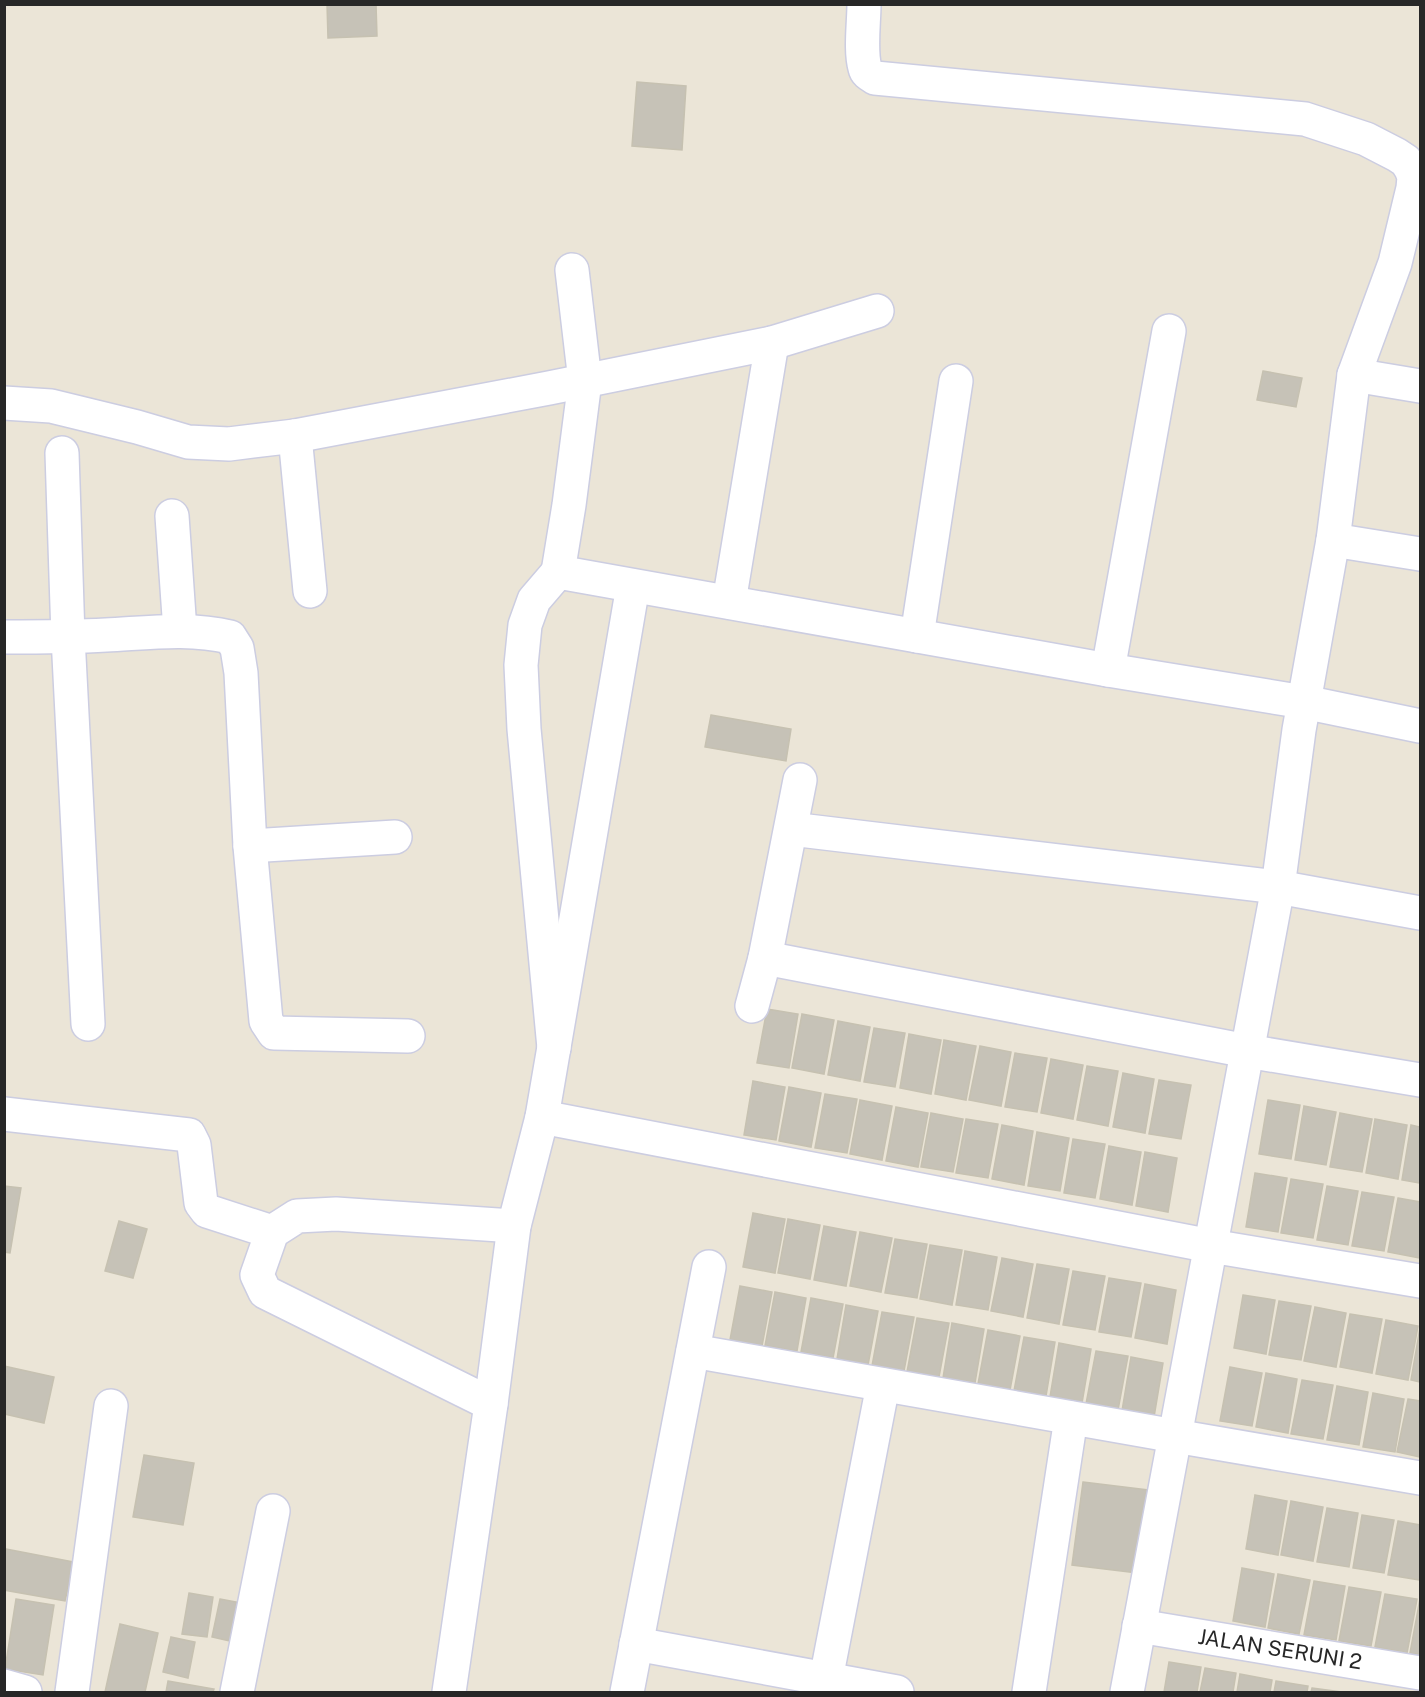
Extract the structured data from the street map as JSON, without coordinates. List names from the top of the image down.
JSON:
{
  "streets": {
    "street": ["JALAN SERUNI 2"]
  }
}
